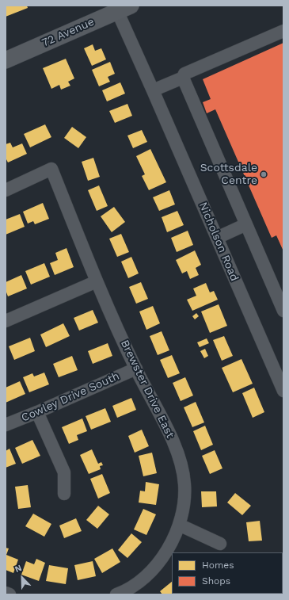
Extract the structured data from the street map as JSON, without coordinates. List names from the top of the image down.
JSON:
{
  "streets": {
    "main road": ["72 Avenue"],
    "street": ["Nicholson Road", "Brewster Drive East", "Cowley Drive South"]
  },
  "crossings": [
    ["72 Avenue", "Nicholson Road"],
    ["Brewster Drive East", "Cowley Drive South"]
  ],
  "places": ["Scottsdale Centre"],
  "legend": ["Homes", "Shops"],
  "north": "top left"
}
